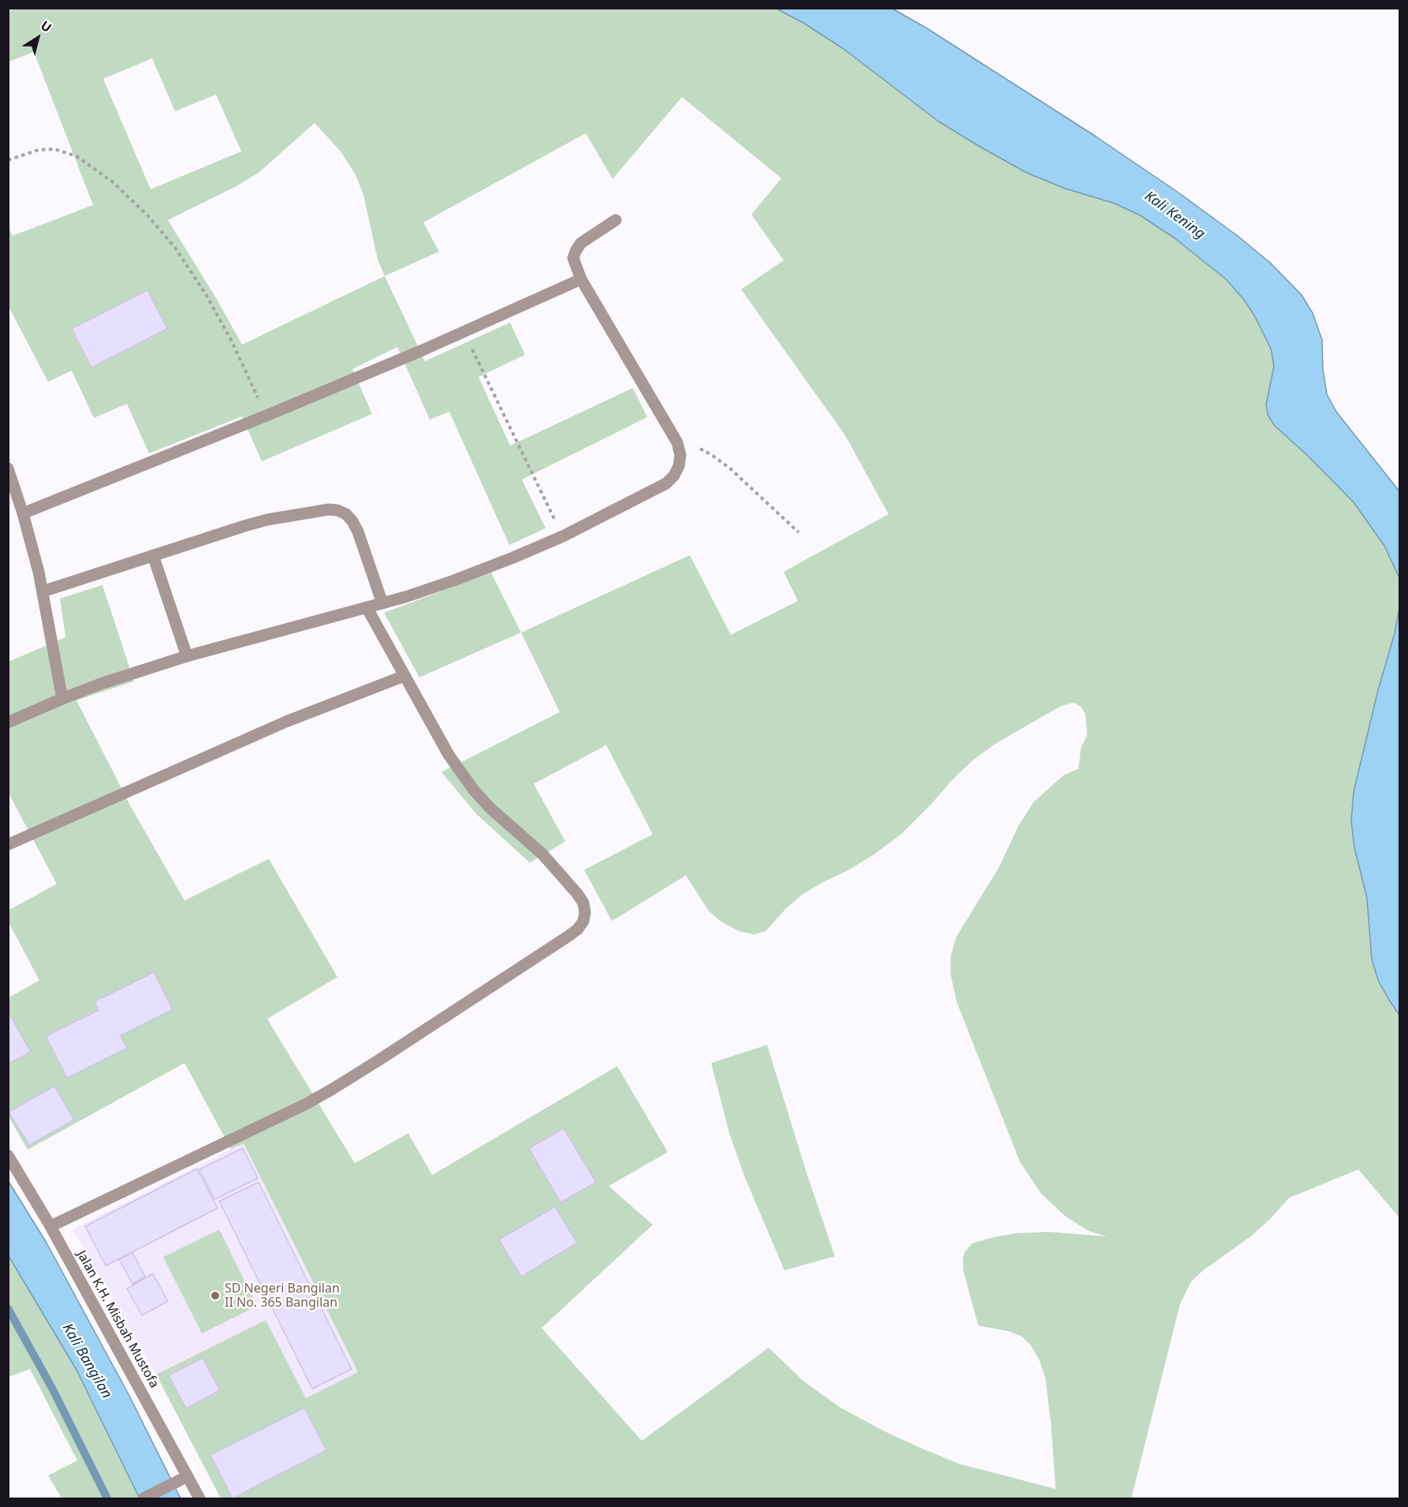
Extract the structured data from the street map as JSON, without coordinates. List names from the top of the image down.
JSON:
{
  "streets": {
    "street": ["Jalan K.H. Misbah Mustofa"]
  },
  "water": ["Kali Kening", "Kali Bangilan"],
  "places": ["SD Negeri Bangilan II No. 365 Bangilan"],
  "north": "top right"
}
